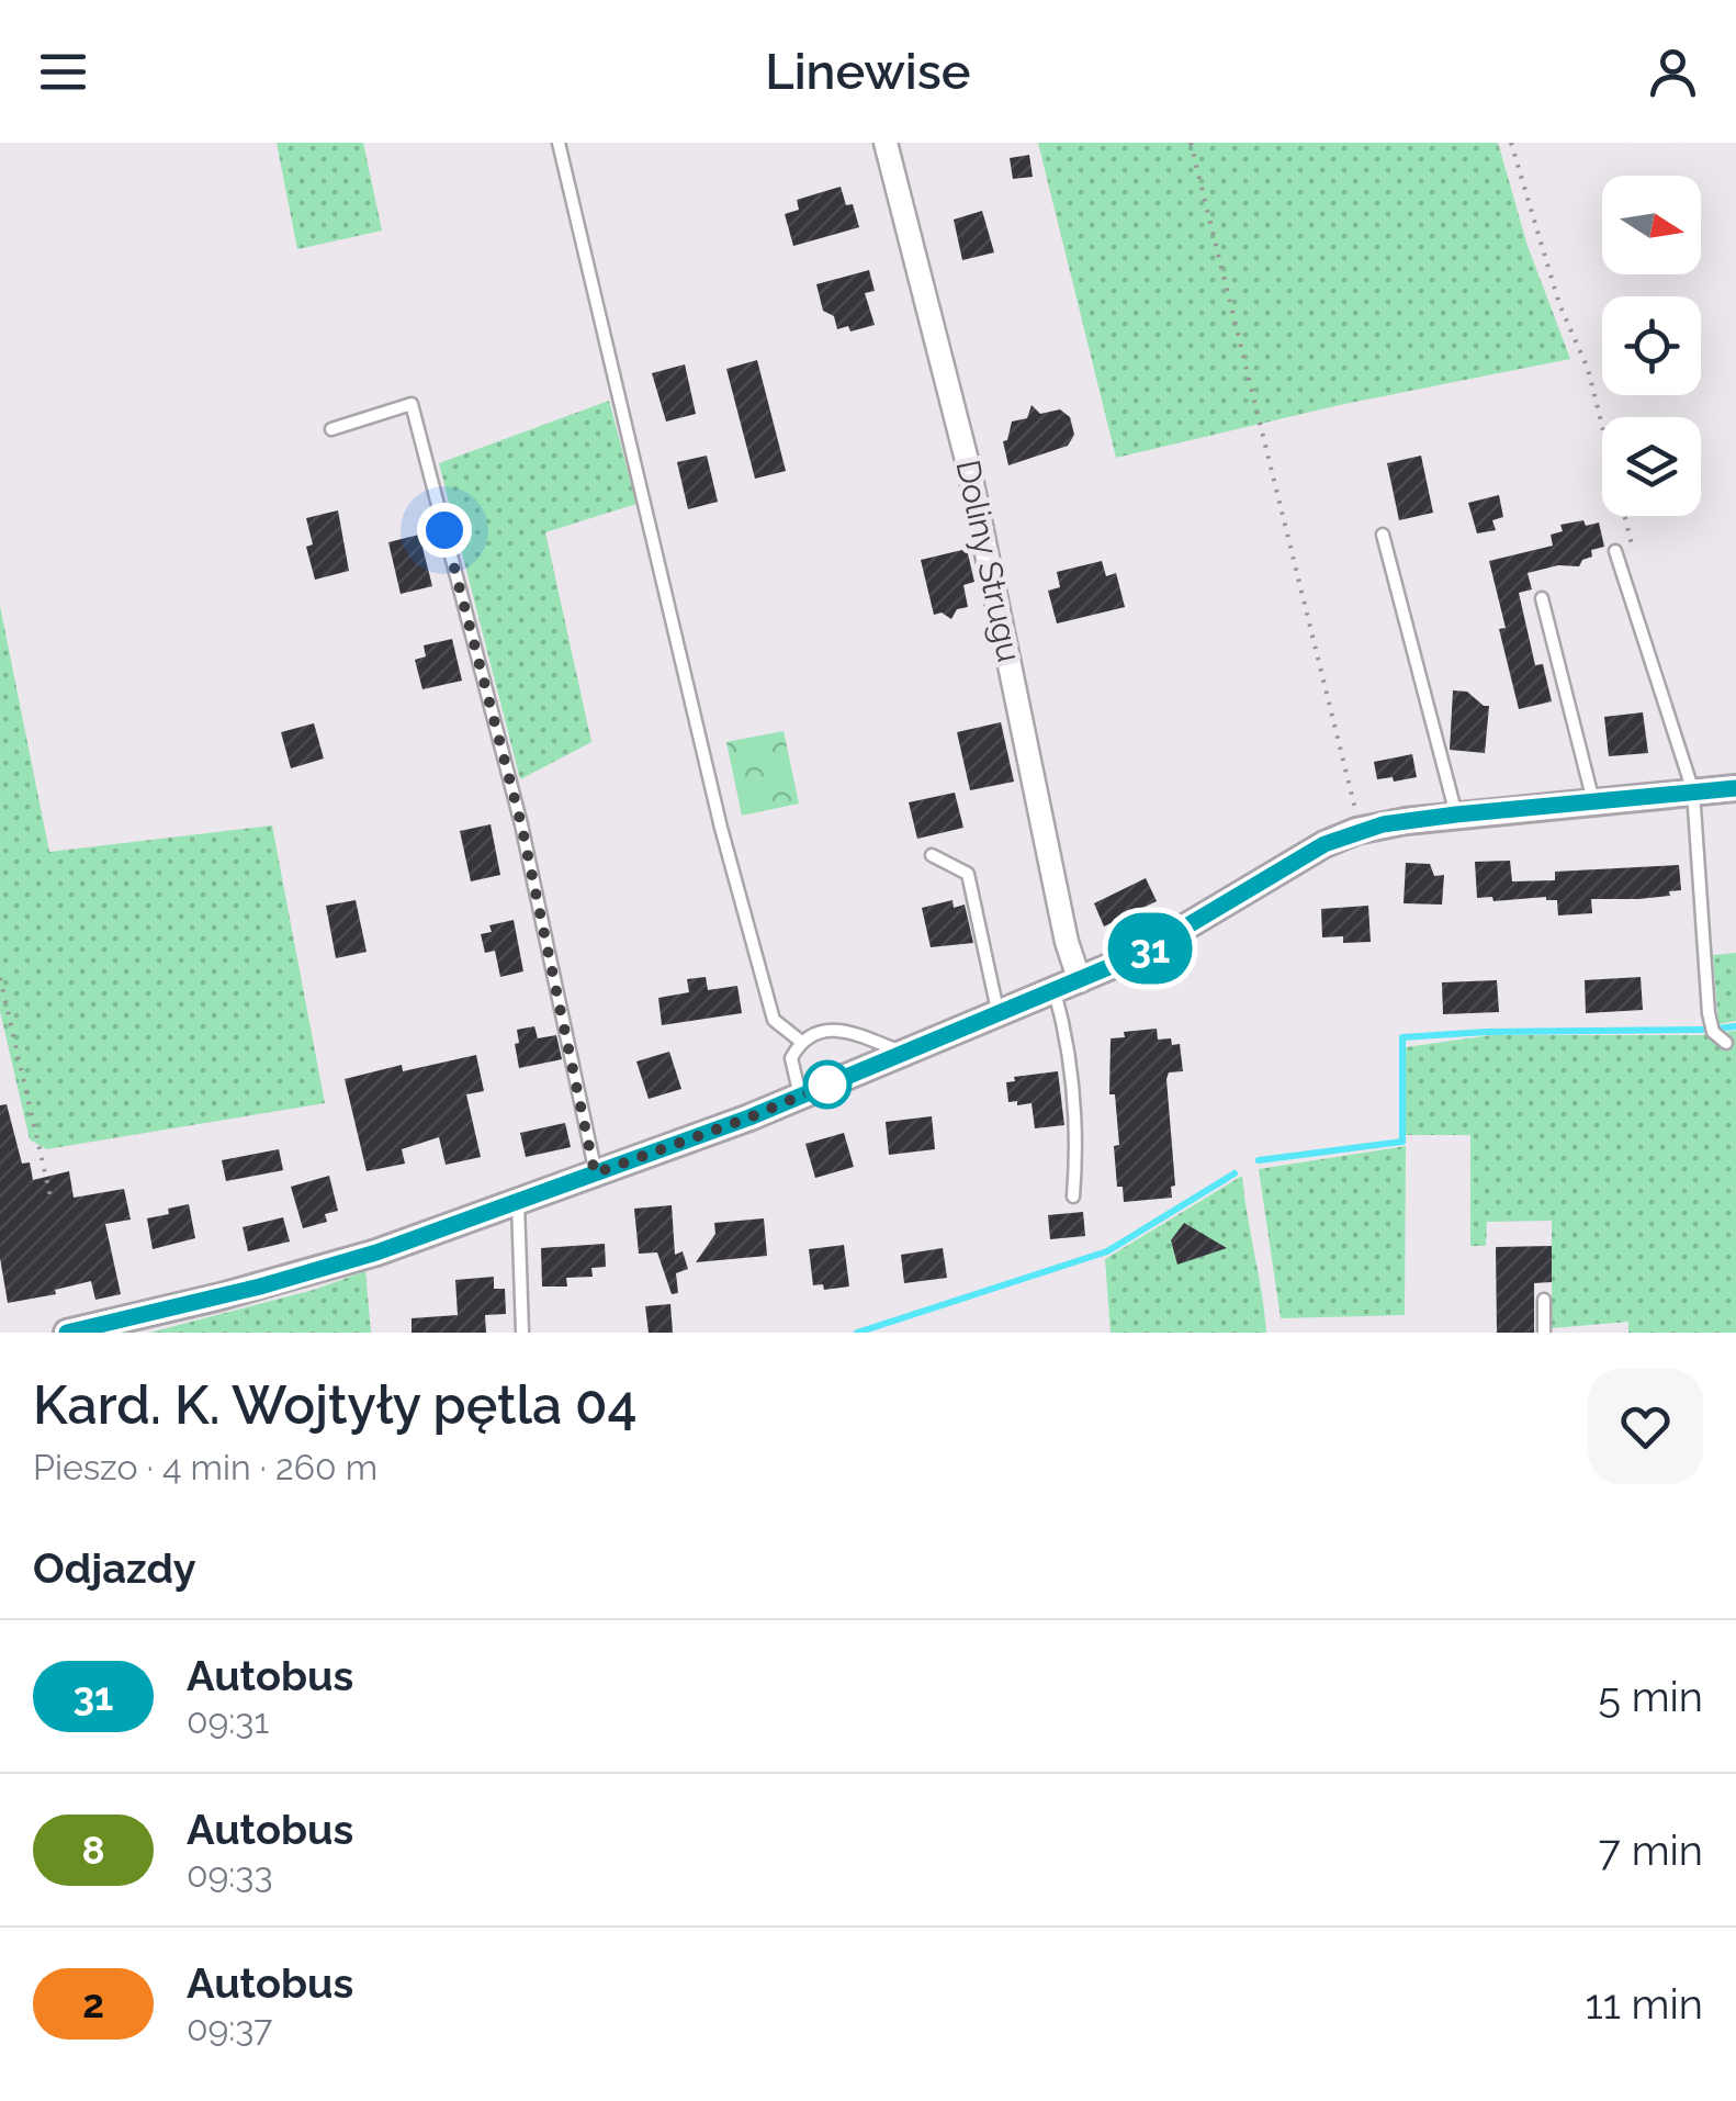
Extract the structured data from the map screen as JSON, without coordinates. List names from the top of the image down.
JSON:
{
  "streets": {
    "street": ["Doliny Strugu"]
  },
  "lines": ["bus line 31"],
  "north": "right",
  "page": {
    "header": "Linewise",
    "on_map": "31",
    "heading": [
      ["Kard. K. Wojtyły pętla 04", "Pieszo · 4 min · 260 m"],
      "Odjazdy"
    ],
    "list": [
      {
        "mark": "31",
        "name": "Autobus",
        "note": "09:31",
        "value": "5 min"
      },
      {
        "mark": "8",
        "name": "Autobus",
        "note": "09:33",
        "value": "7 min"
      },
      {
        "mark": "2",
        "name": "Autobus",
        "note": "09:37",
        "value": "11 min"
      }
    ]
  }
}
